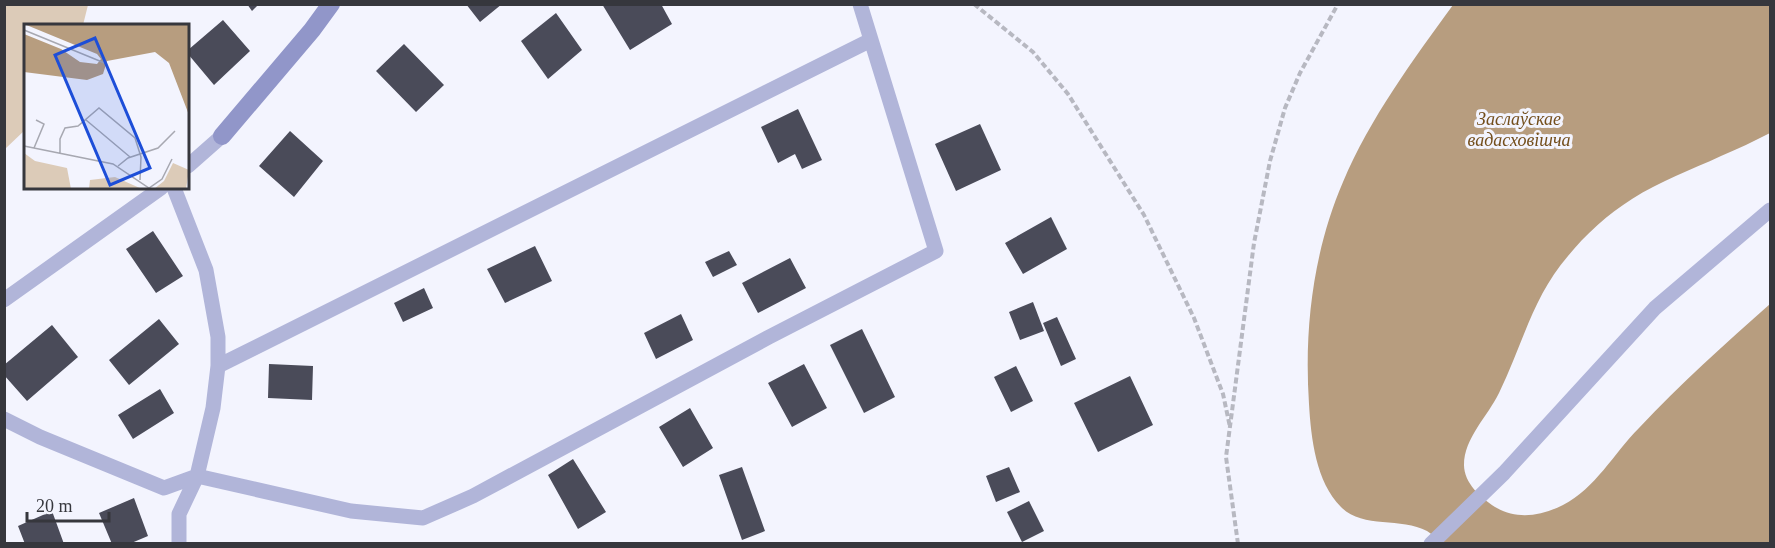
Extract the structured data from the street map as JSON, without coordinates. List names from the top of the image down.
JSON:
{
  "water": ["Заслаўскае вадасховішча"],
  "scale_bar": "20 m"
}
